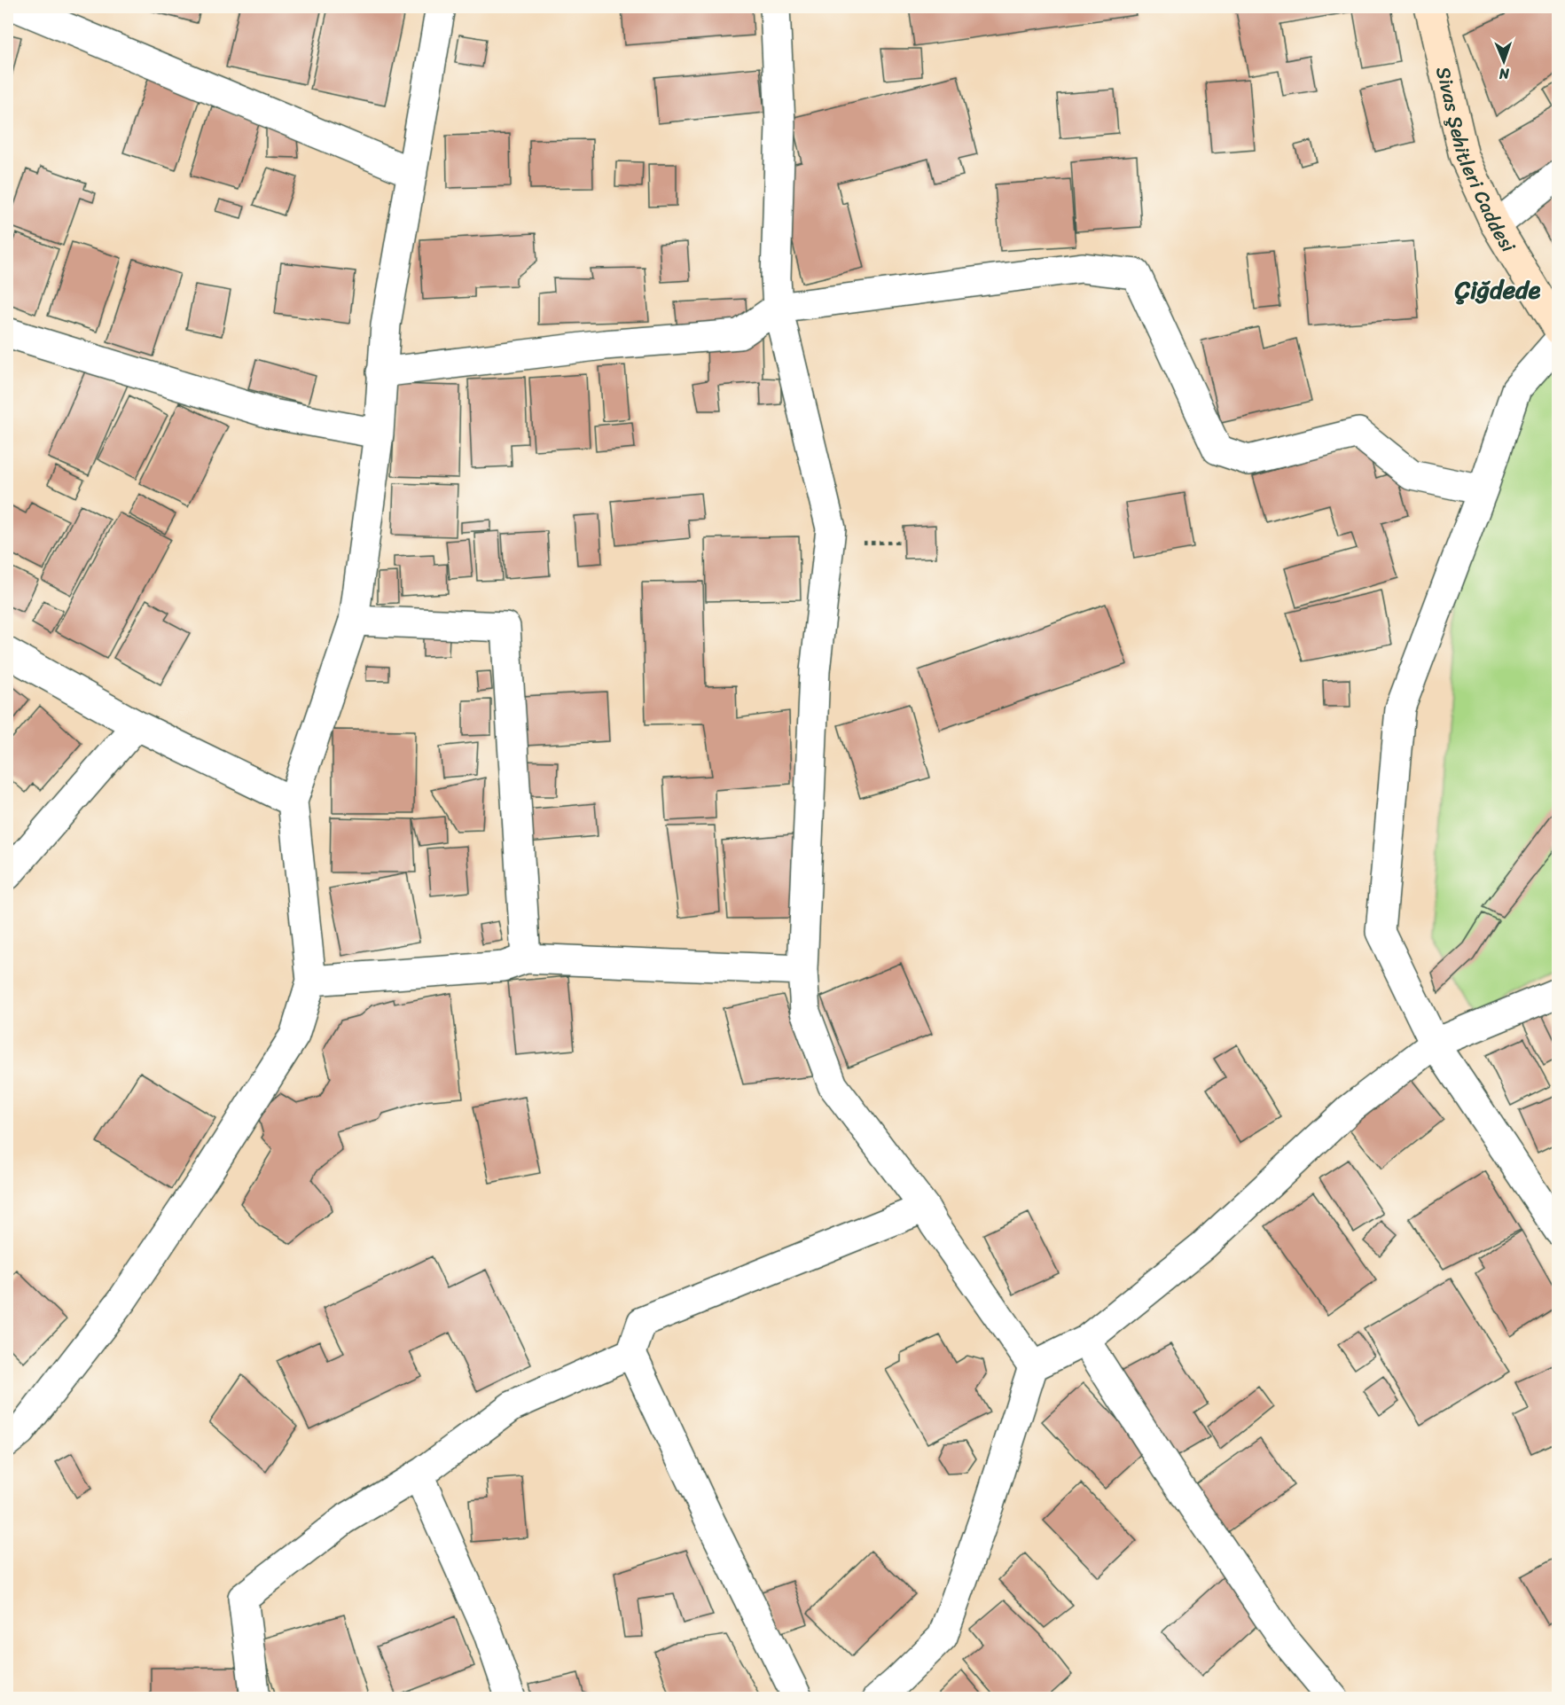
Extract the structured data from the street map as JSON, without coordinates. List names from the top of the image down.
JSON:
{
  "streets": {
    "street": ["Sivas Şehitleri Caddesi"]
  },
  "districts": ["Çiğdede"],
  "north": "bottom"
}
